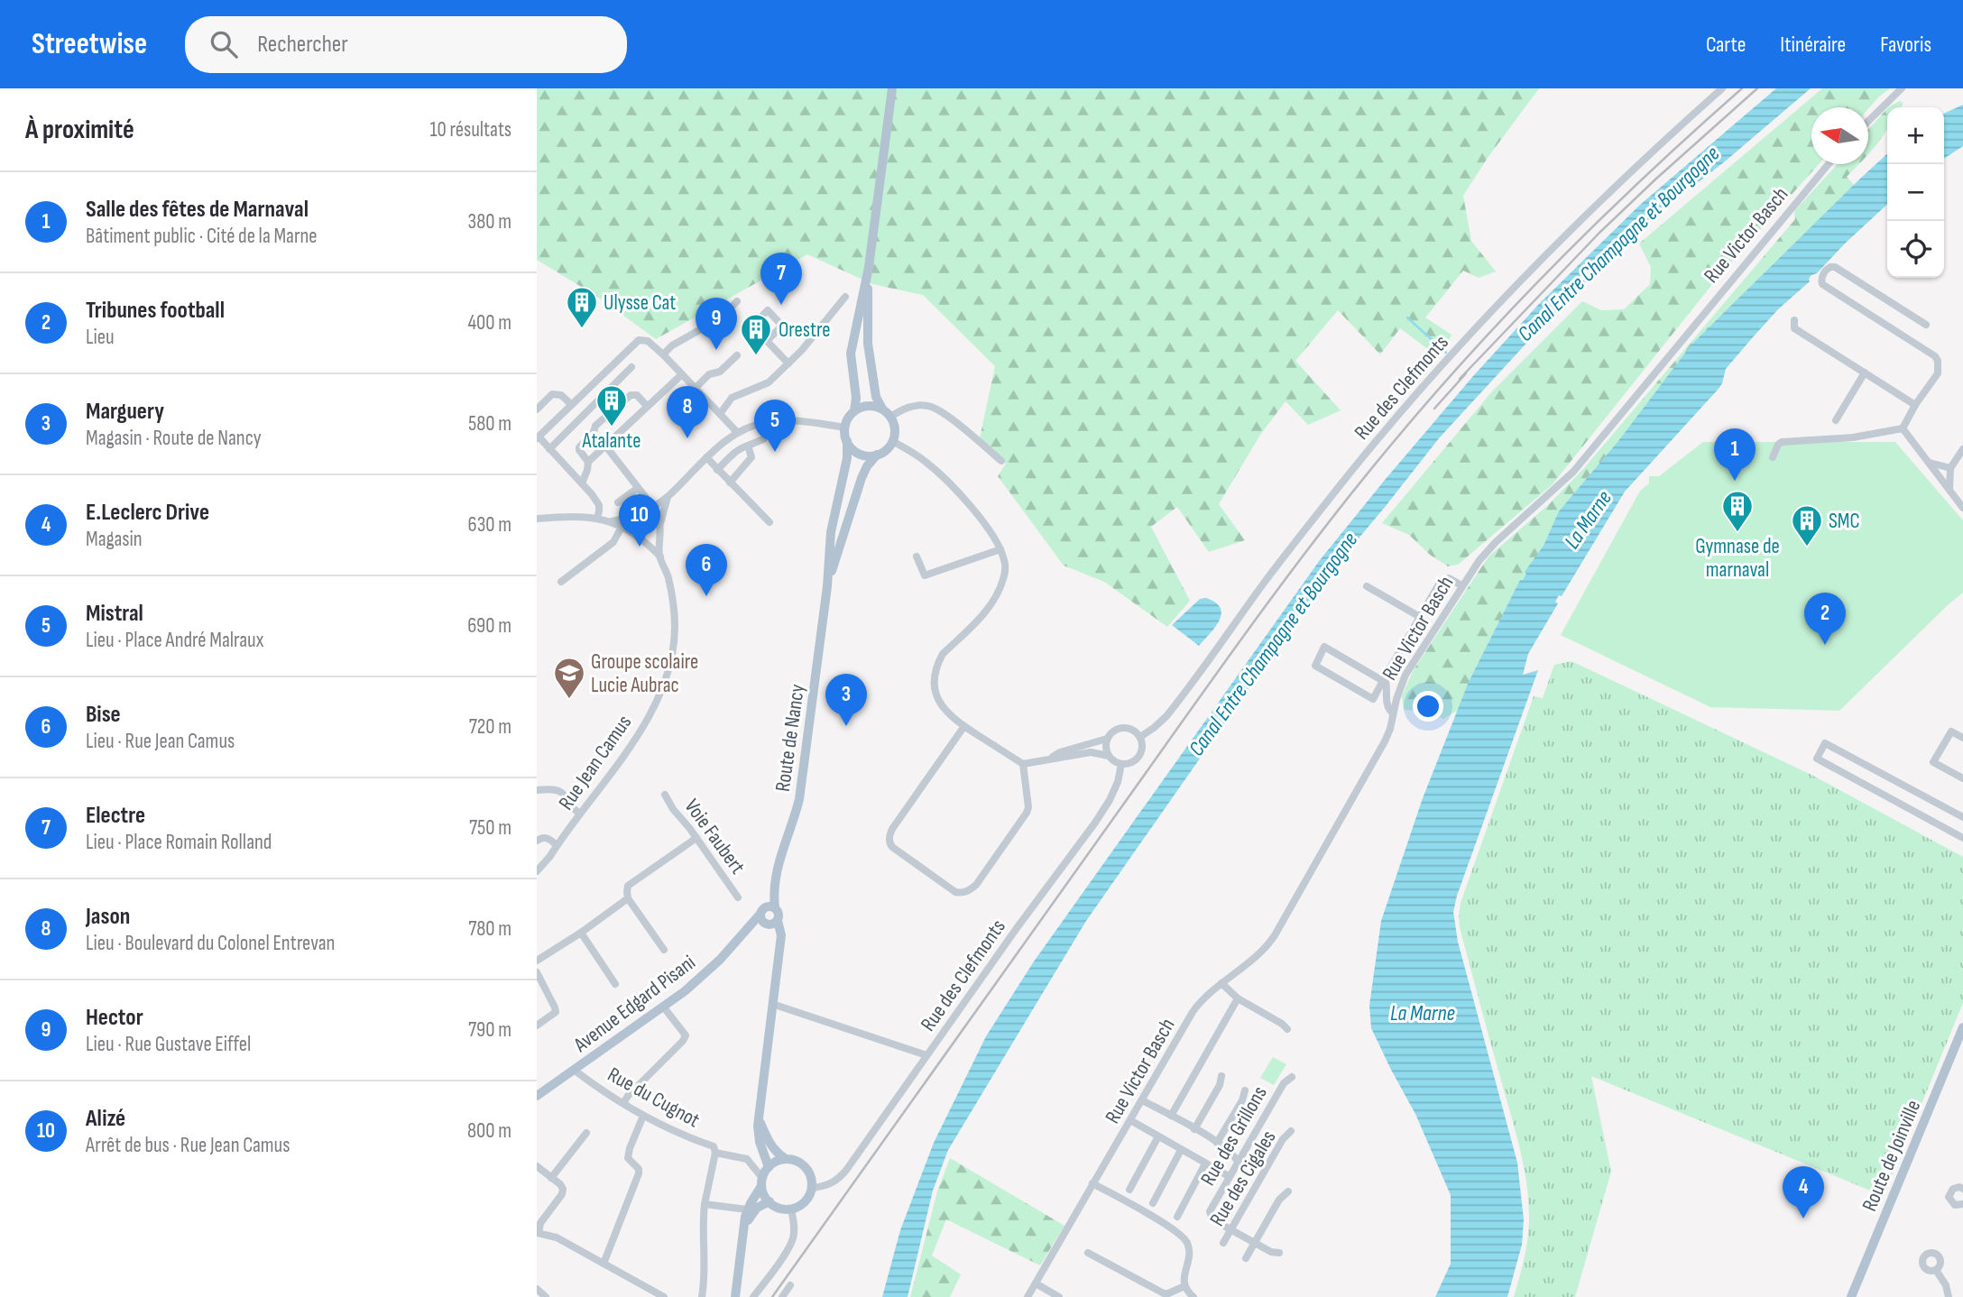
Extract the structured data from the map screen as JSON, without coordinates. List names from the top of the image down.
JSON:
{
  "streets": {
    "main road": ["Route de Nancy", "Avenue Edgard Pisani", "Route de Joinville"],
    "street": [
      "Rue Victor Basch",
      "Rue des Clefmonts",
      "Rue Jean Camus",
      "Voie Faubert",
      "Rue du Cugnot",
      "Rue des Grillons",
      "Rue des Cigales"
    ]
  },
  "crossings": [
    ["Rue des Clefmonts", "Route de Nancy"],
    ["Rue des Clefmonts", "Rue du Cugnot"],
    ["Route de Nancy", "Avenue Edgard Pisani"],
    ["Route de Nancy", "Rue du Cugnot"],
    ["Avenue Edgard Pisani", "Rue du Cugnot"],
    ["Rue des Grillons", "Rue des Cigales"]
  ],
  "water": ["Canal Entre Champagne et Bourgogne", "La Marne"],
  "places": {
    "building": [
      "Ulysse Cat",
      "Orestre",
      "Atalante",
      "Gymnase de marnaval",
      "SMC"
    ],
    "school or university": ["Groupe scolaire Lucie Aubrac"]
  },
  "north": "left",
  "page": {
    "header": "Streetwise",
    "search": "Rechercher",
    "nav": ["Carte", "Itinéraire", "Favoris"],
    "heading": ["À proximité", "10 résultats"],
    "map_buttons": ["+", "−"],
    "list": [
      {
        "mark": "1",
        "name": "Salle des fêtes de Marnaval",
        "note": "Bâtiment public · Cité de la Marne",
        "value": "380 m"
      },
      {
        "mark": "2",
        "name": "Tribunes football",
        "note": "Lieu",
        "value": "400 m"
      },
      {
        "mark": "3",
        "name": "Marguery",
        "note": "Magasin · Route de Nancy",
        "value": "580 m"
      },
      {
        "mark": "4",
        "name": "E.Leclerc Drive",
        "note": "Magasin",
        "value": "630 m"
      },
      {
        "mark": "5",
        "name": "Mistral",
        "note": "Lieu · Place André Malraux",
        "value": "690 m"
      },
      {
        "mark": "6",
        "name": "Bise",
        "note": "Lieu · Rue Jean Camus",
        "value": "720 m"
      },
      {
        "mark": "7",
        "name": "Electre",
        "note": "Lieu · Place Romain Rolland",
        "value": "750 m"
      },
      {
        "mark": "8",
        "name": "Jason",
        "note": "Lieu · Boulevard du Colonel Entrevan",
        "value": "780 m"
      },
      {
        "mark": "9",
        "name": "Hector",
        "note": "Lieu · Rue Gustave Eiffel",
        "value": "790 m"
      },
      {
        "mark": "10",
        "name": "Alizé",
        "note": "Arrêt de bus · Rue Jean Camus",
        "value": "800 m"
      }
    ],
    "pins": [
      "7",
      "9",
      "8",
      "5",
      "1",
      "10",
      "6",
      "2",
      "3",
      "4"
    ]
  }
}
